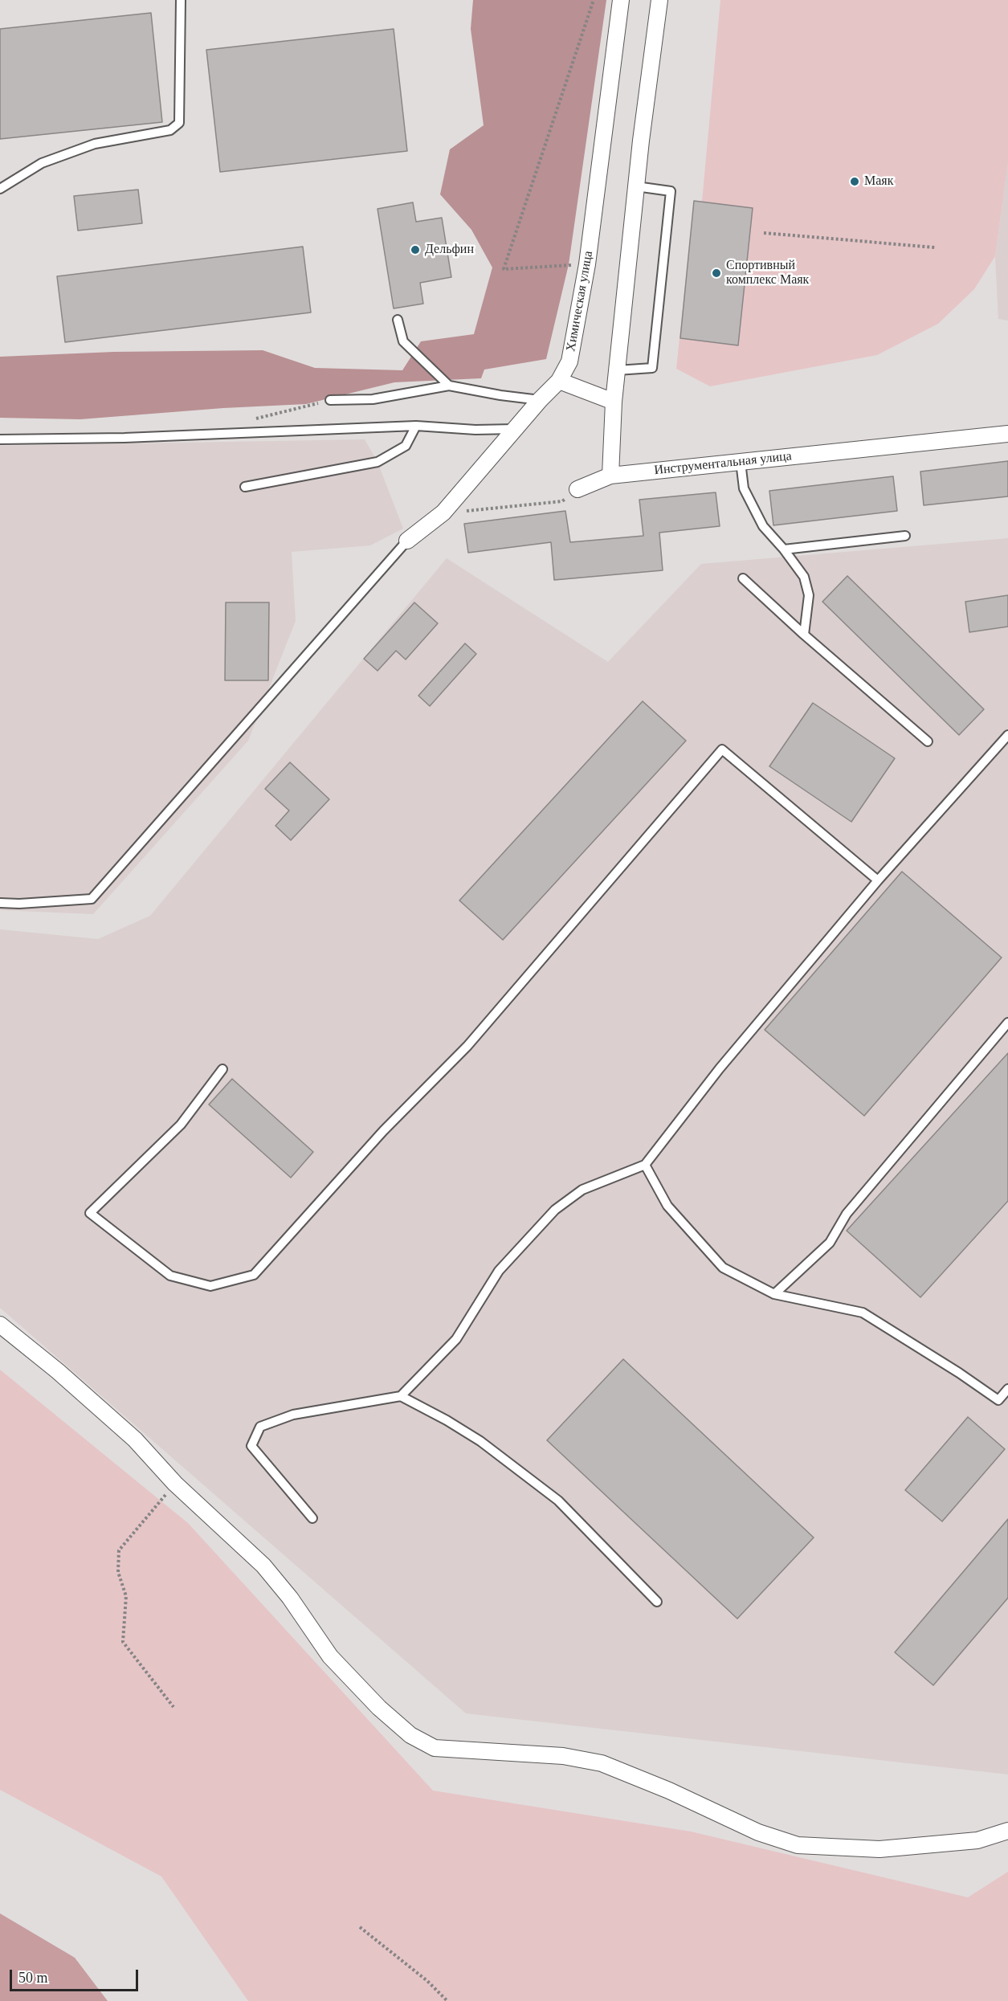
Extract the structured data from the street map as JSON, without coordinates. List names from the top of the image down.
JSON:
{
  "streets": {
    "street": ["Химическая улица", "Инструментальная улица"]
  },
  "places": ["Маяк", "Дельфин", "Спортивный комплекс Маяк"],
  "scale_bar": "50 m"
}
